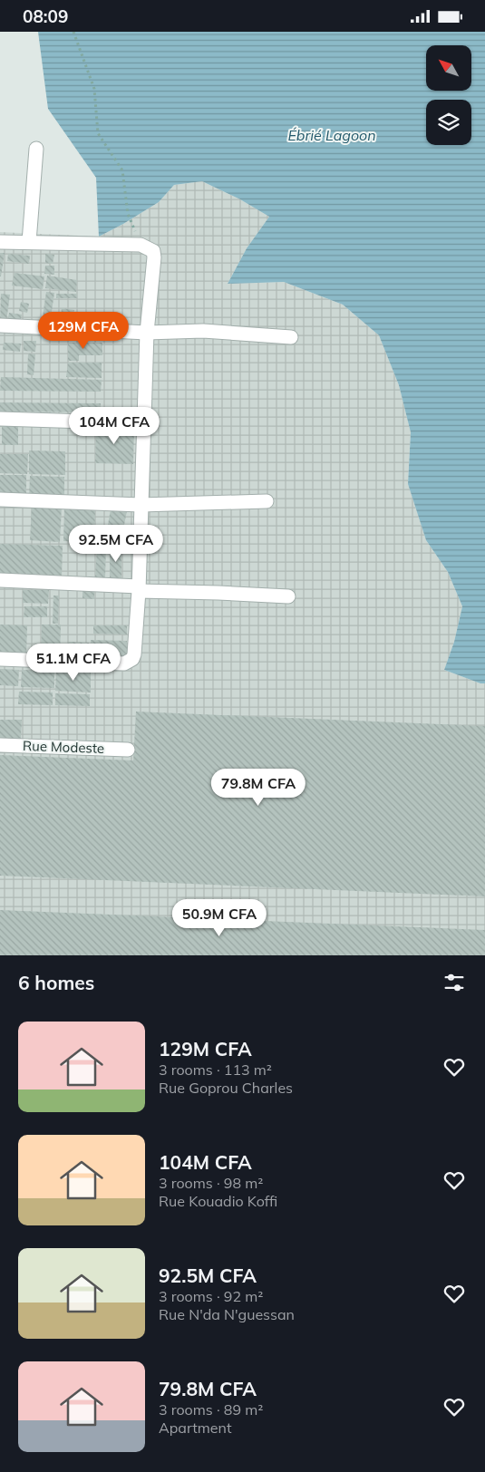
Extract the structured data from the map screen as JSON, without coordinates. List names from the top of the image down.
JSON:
{
  "streets": {
    "street": ["Rue Modeste"]
  },
  "water": ["Ébrié Lagoon"],
  "north": "top left",
  "page": {
    "status": "08:09",
    "price": [
      "129M CFA",
      "104M CFA",
      "92.5M CFA",
      "51.1M CFA",
      "79.8M CFA",
      "50.9M CFA"
    ],
    "heading": "6 homes",
    "list": [
      {
        "name": "129M CFA",
        "note": "3 rooms · 113 m² · Rue Goprou Charles"
      },
      {
        "name": "104M CFA",
        "note": "3 rooms · 98 m² · Rue Kouadio Koffi"
      },
      {
        "name": "92.5M CFA",
        "note": "3 rooms · 92 m² · Rue N'da N'guessan"
      },
      {
        "name": "79.8M CFA",
        "note": "3 rooms · 89 m² · Apartment"
      }
    ]
  }
}
